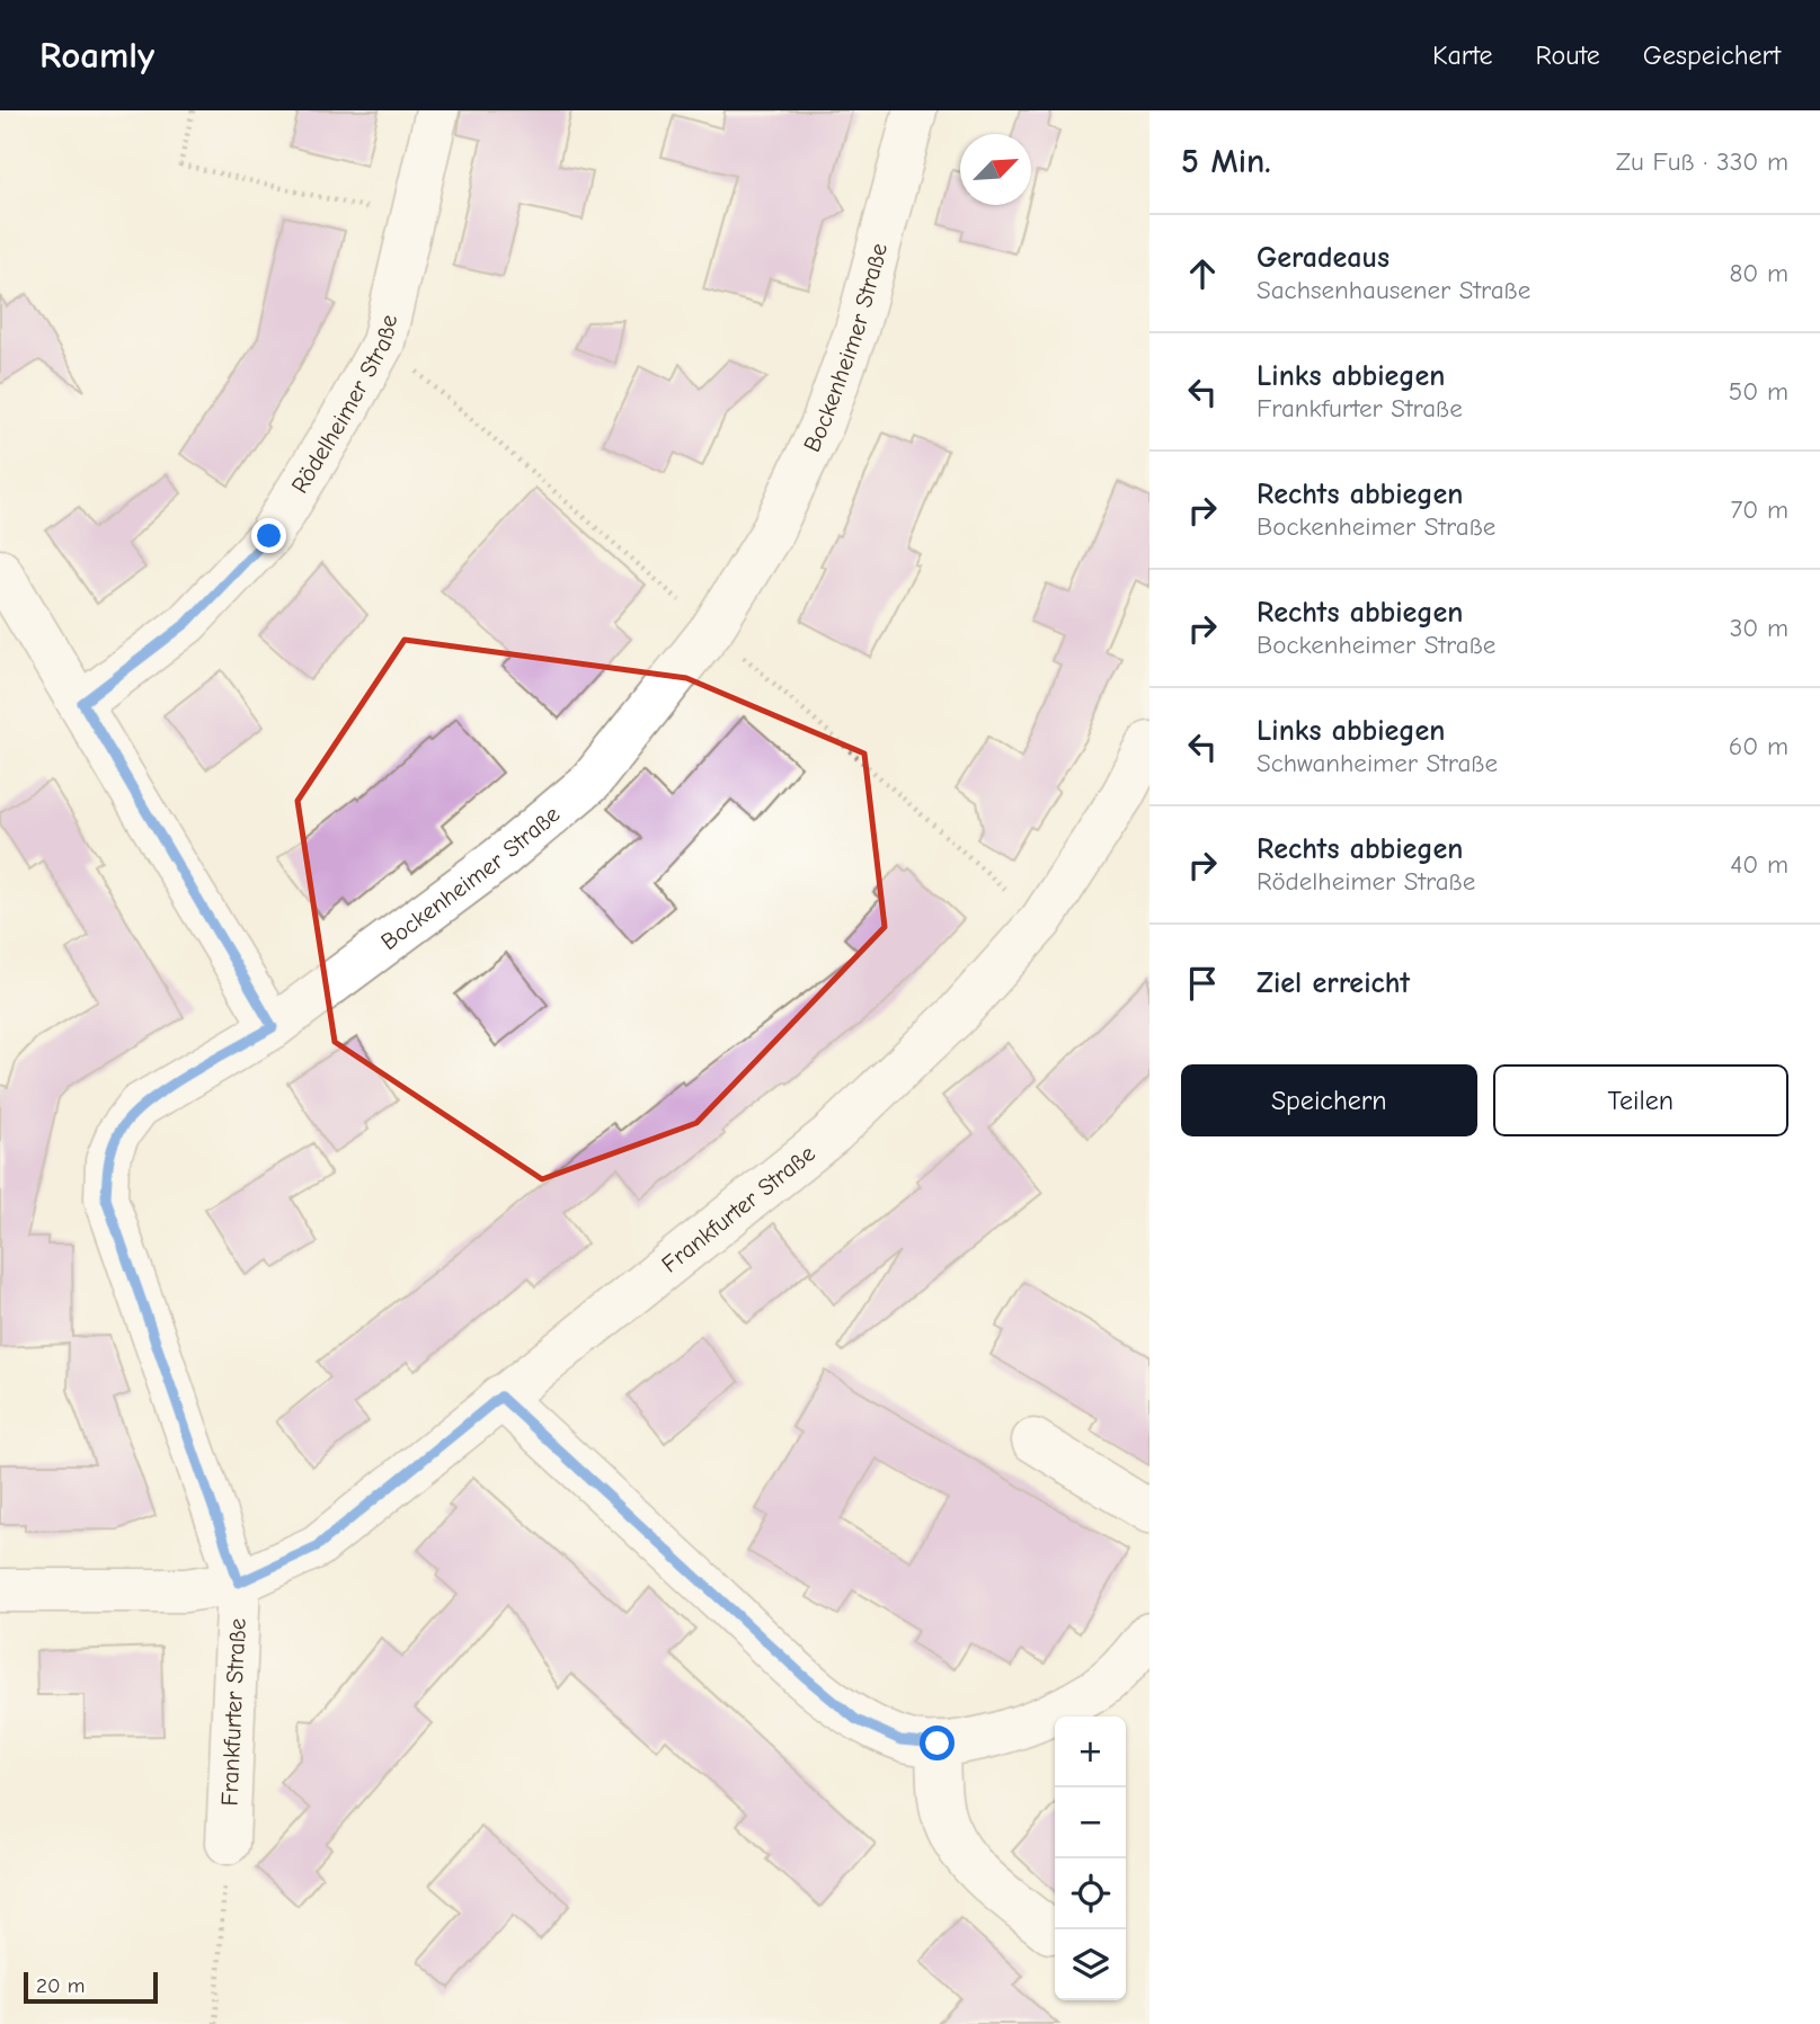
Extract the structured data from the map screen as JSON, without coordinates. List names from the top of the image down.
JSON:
{
  "streets": {
    "street": ["Bockenheimer Straße", "Rödelheimer Straße", "Frankfurter Straße"]
  },
  "crossings": [
    ["Bockenheimer Straße", "Frankfurter Straße"]
  ],
  "scale_bar": "20 m",
  "north": "top right",
  "page": {
    "header": "Roamly",
    "nav": ["Karte", "Route", "Gespeichert"],
    "heading": ["5 Min.", "Zu Fuß · 330 m"],
    "list": [
      ["Geradeaus", "Sachsenhausener Straße", "80 m"],
      ["Links abbiegen", "Frankfurter Straße", "50 m"],
      ["Rechts abbiegen", "Bockenheimer Straße", "70 m"],
      ["Rechts abbiegen", "Bockenheimer Straße", "30 m"],
      ["Links abbiegen", "Schwanheimer Straße", "60 m"],
      ["Rechts abbiegen", "Rödelheimer Straße", "40 m"],
      "Ziel erreicht"
    ],
    "buttons": ["Speichern", "Teilen"],
    "map_buttons": ["+", "−"],
    "scale": "20 m"
  }
}
